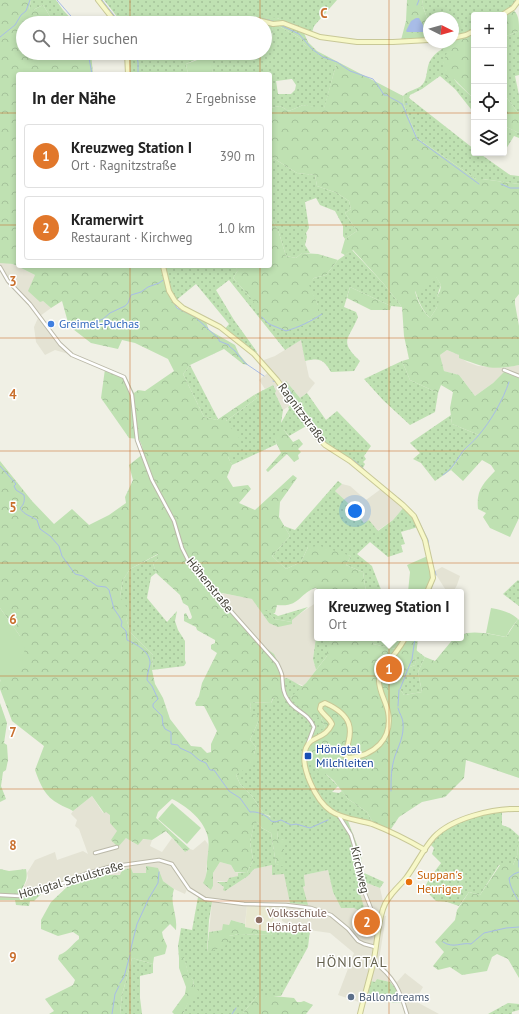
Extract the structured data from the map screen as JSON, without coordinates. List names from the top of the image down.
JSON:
{
  "streets": {
    "main road": ["Ragnitzstraße", "Höhenstraße"],
    "street": ["Kirchweg", "Hönigtal Schulstraße"]
  },
  "crossings": [
    ["Höhenstraße", "Kirchweg"]
  ],
  "districts": ["HÖNIGTAL"],
  "places": {
    "other": [
      "Greimel-Puchas",
      "Suppan's Heuriger",
      "Volksschule Hönigtal",
      "Ballondreams"
    ],
    "transit": ["Hönigtal Milchleiten"]
  },
  "north": "right",
  "page": {
    "map_buttons": ["+", "−"],
    "search": "Hier suchen",
    "heading": ["In der Nähe", "2 Ergebnisse"],
    "list": [
      {
        "mark": "1",
        "name": "Kreuzweg Station I",
        "note": "Ort · Ragnitzstraße",
        "value": "390 m"
      },
      {
        "mark": "2",
        "name": "Kramerwirt",
        "note": "Restaurant · Kirchweg",
        "value": "1.0 km"
      }
    ],
    "popup": ["Kreuzweg Station I", "Ort"],
    "pins": ["1", "2"]
  },
  "grid": {
    "columns": ["C"],
    "rows": [
      "3",
      "4",
      "5",
      "6",
      "7",
      "8",
      "9"
    ]
  }
}
